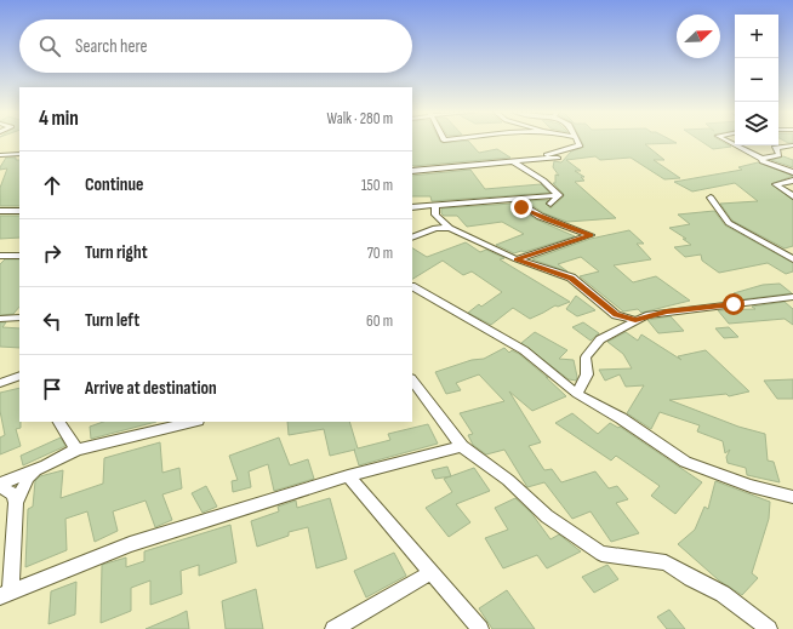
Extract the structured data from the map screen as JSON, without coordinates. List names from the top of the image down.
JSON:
{
  "north": "top right",
  "page": {
    "map_buttons": ["+", "−"],
    "search": "Search here",
    "heading": ["4 min", "Walk · 280 m"],
    "list": [
      ["Continue", "150 m"],
      ["Turn right", "70 m"],
      ["Turn left", "60 m"],
      "Arrive at destination"
    ]
  }
}
